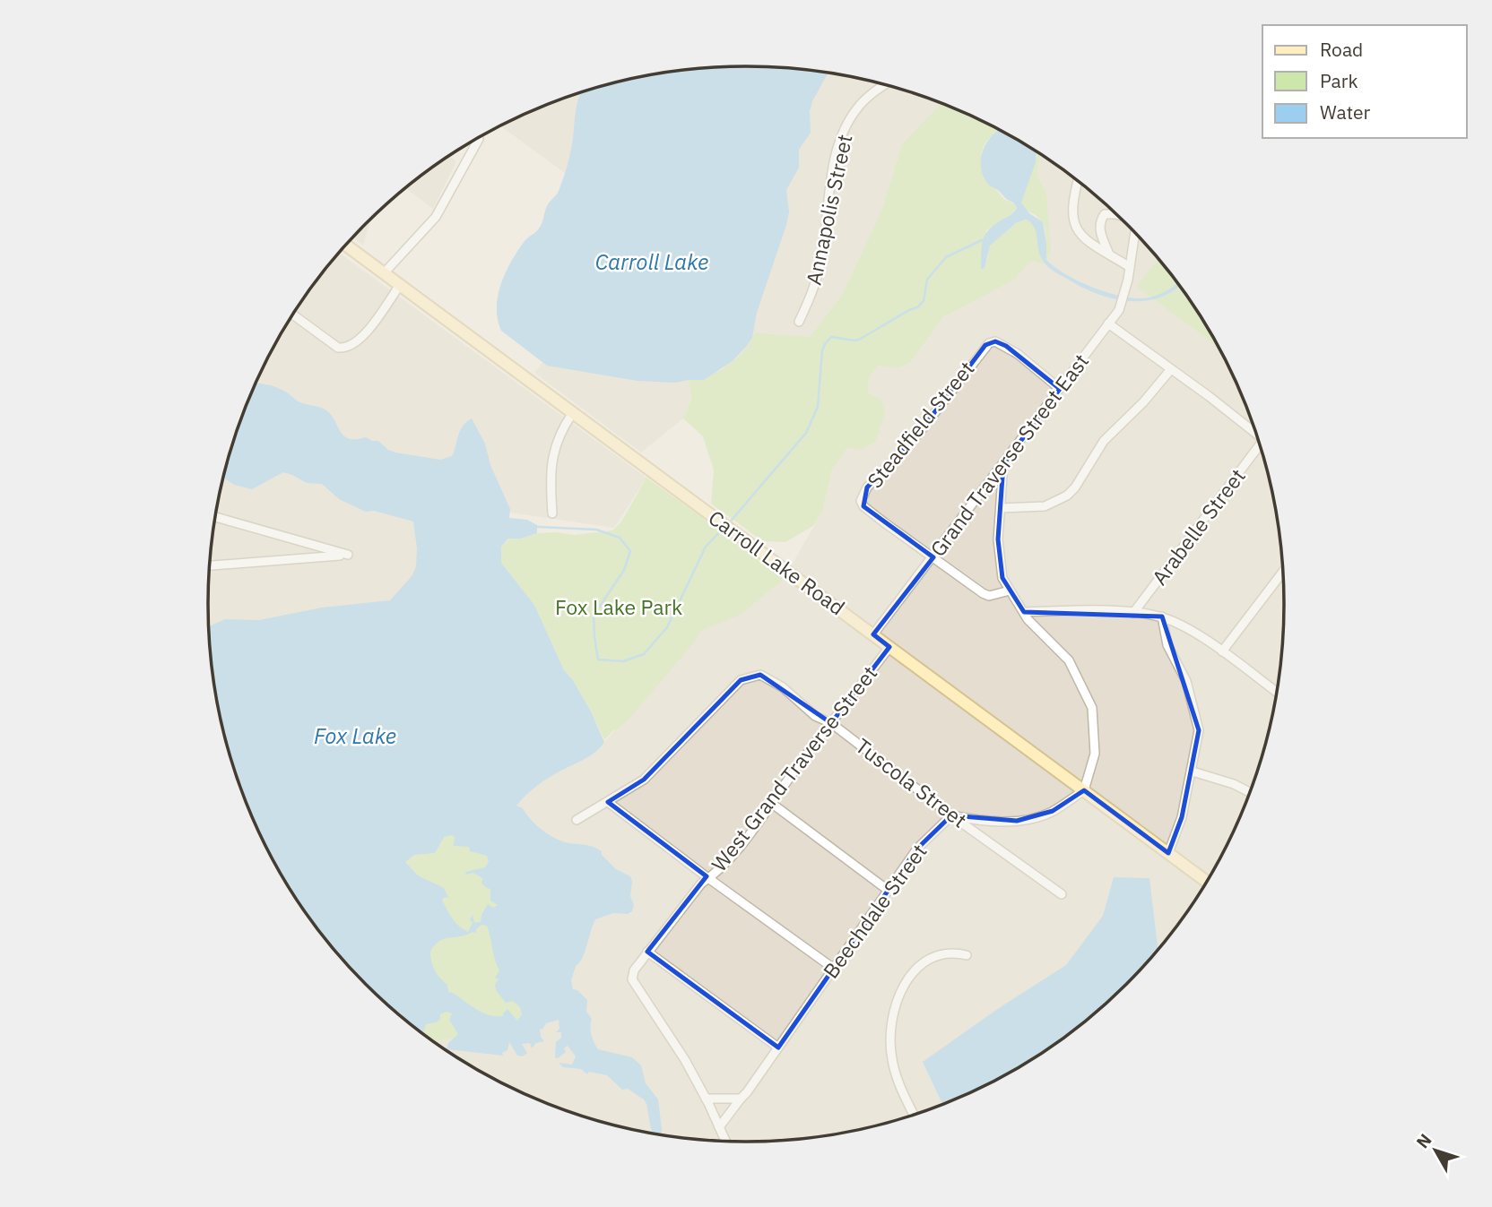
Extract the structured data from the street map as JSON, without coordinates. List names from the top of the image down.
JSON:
{
  "streets": {
    "street": [
      "Annapolis Street",
      "Steadfield Street",
      "Grand Traverse Street East",
      "Arabelle Street",
      "Carroll Lake Road",
      "West Grand Traverse Street",
      "Tuscola Street",
      "Beechdale Street"
    ]
  },
  "crossings": [
    ["Steadfield Street", "Grand Traverse Street East"],
    ["Grand Traverse Street East", "Carroll Lake Road"],
    ["Carroll Lake Road", "West Grand Traverse Street"],
    ["West Grand Traverse Street", "Tuscola Street"],
    ["Tuscola Street", "Beechdale Street"]
  ],
  "water": ["Carroll Lake", "Fox Lake"],
  "parks": ["Fox Lake Park"],
  "legend": ["Road", "Park", "Water"],
  "north": "top left"
}
